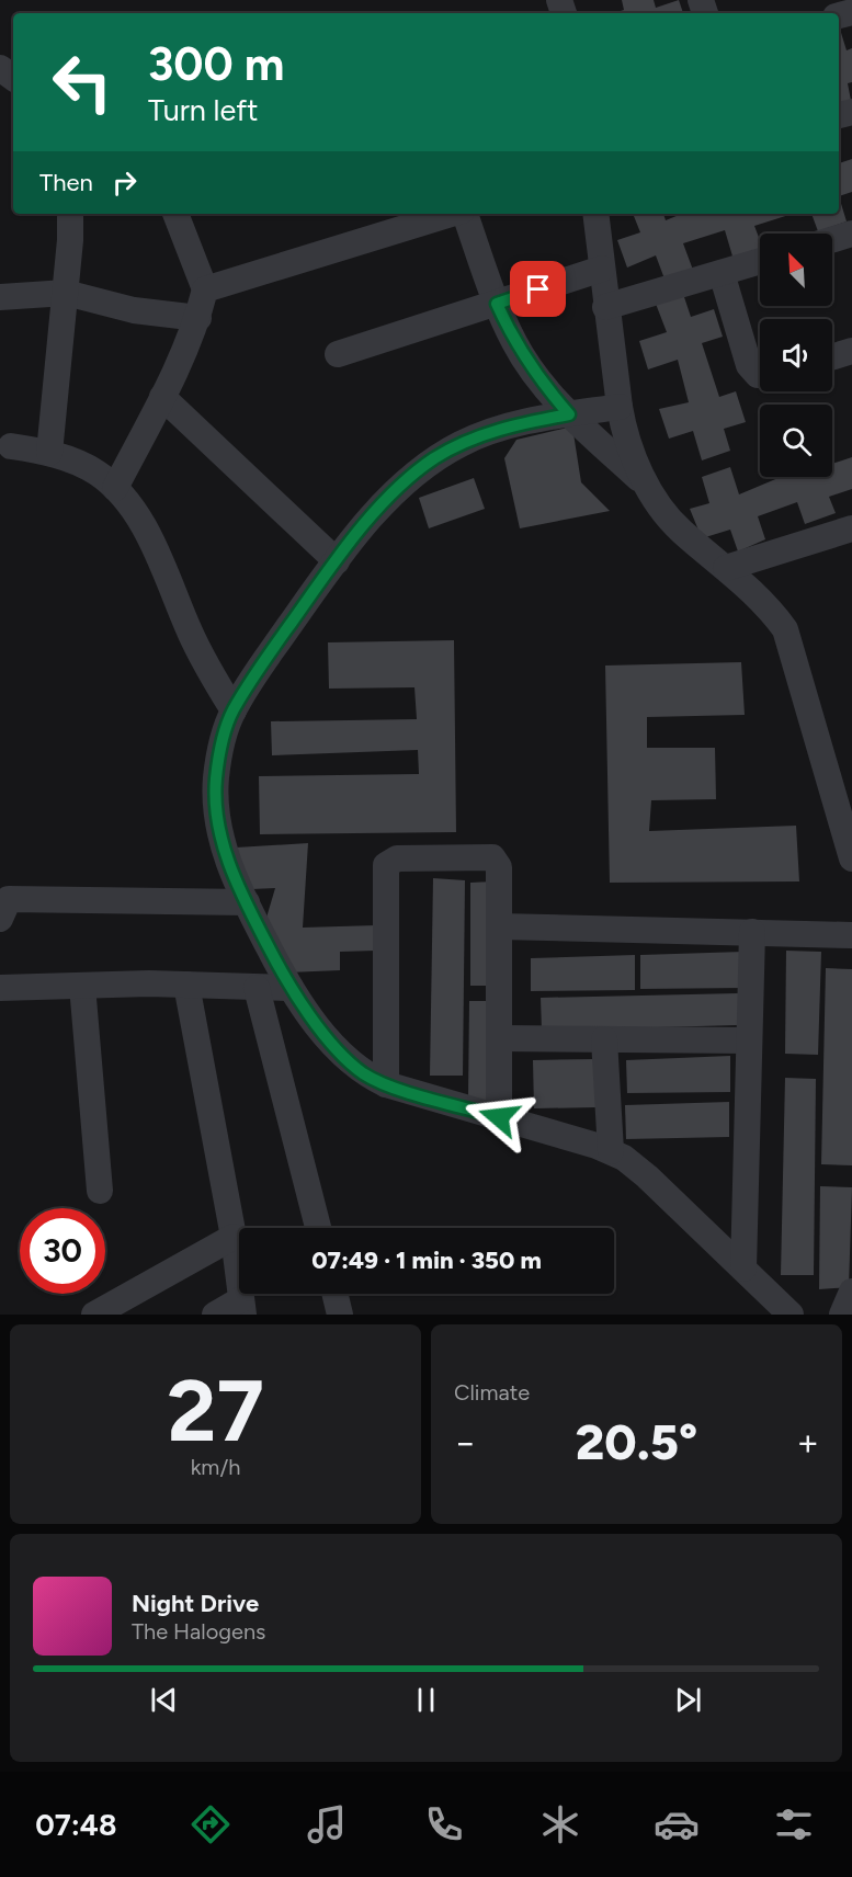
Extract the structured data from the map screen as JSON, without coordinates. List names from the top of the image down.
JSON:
{
  "north": "top left",
  "page": {
    "turn": ["300 m", "Turn left"],
    "then": "Then",
    "limit": "30",
    "trip": "07:49 · 1 min · 350 m",
    "tile": [
      ["27", "km/h"],
      "Climate"
    ],
    "heat": ["−", "20.5°", "+"],
    "song": ["Night Drive", "The Halogens"],
    "tabs": "07:48"
  }
}
